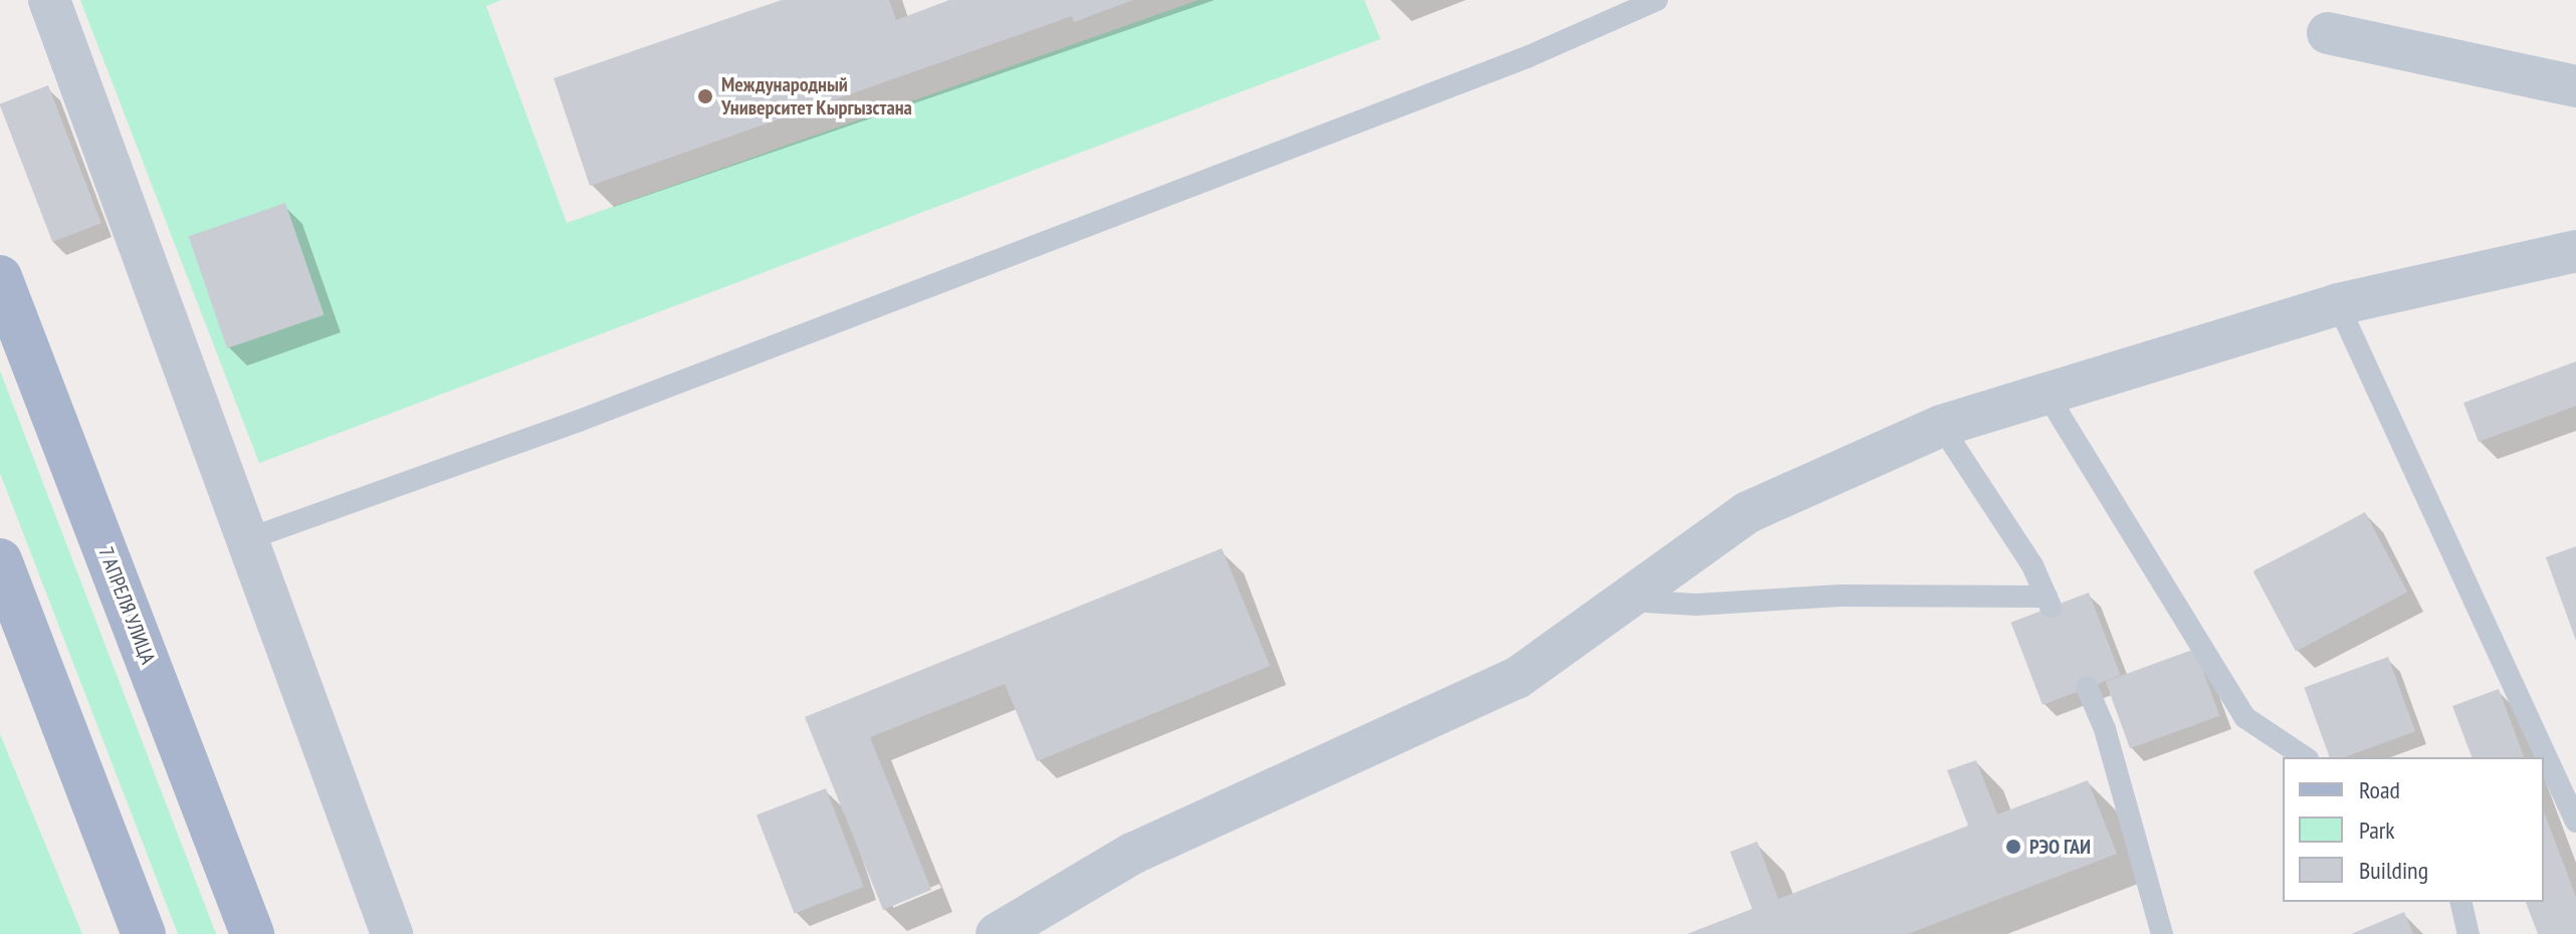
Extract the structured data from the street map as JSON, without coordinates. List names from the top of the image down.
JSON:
{
  "streets": {
    "main road": ["7 АПРЕЛЯ УЛИЦА"]
  },
  "places": ["Международный Университет Кыргызстана", "РЭО ГАИ"],
  "legend": ["Road", "Park", "Building"]
}
